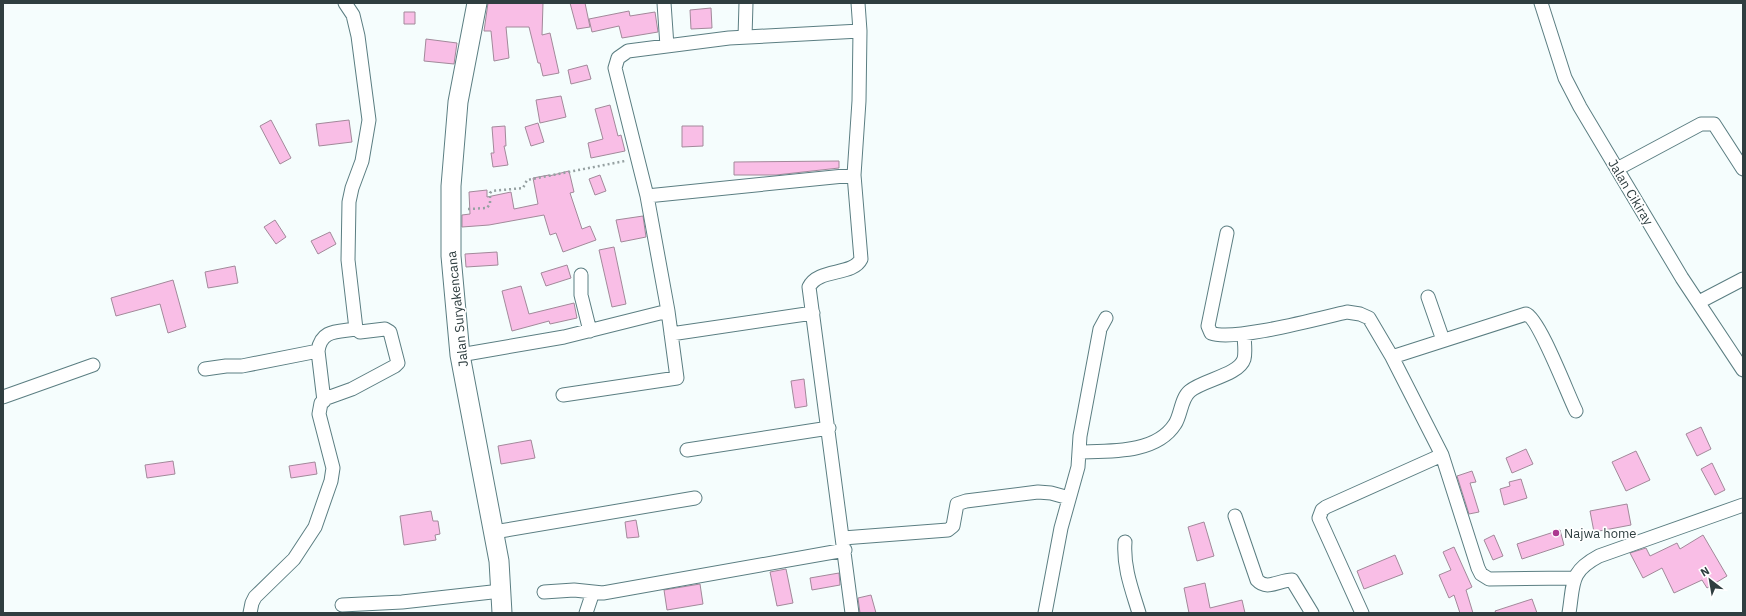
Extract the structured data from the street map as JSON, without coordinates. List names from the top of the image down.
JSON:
{
  "streets": {
    "street": ["Jalan Cikiray", "Jalan Suryakencana"]
  },
  "places": ["Najwa home"],
  "north": "top left"
}
